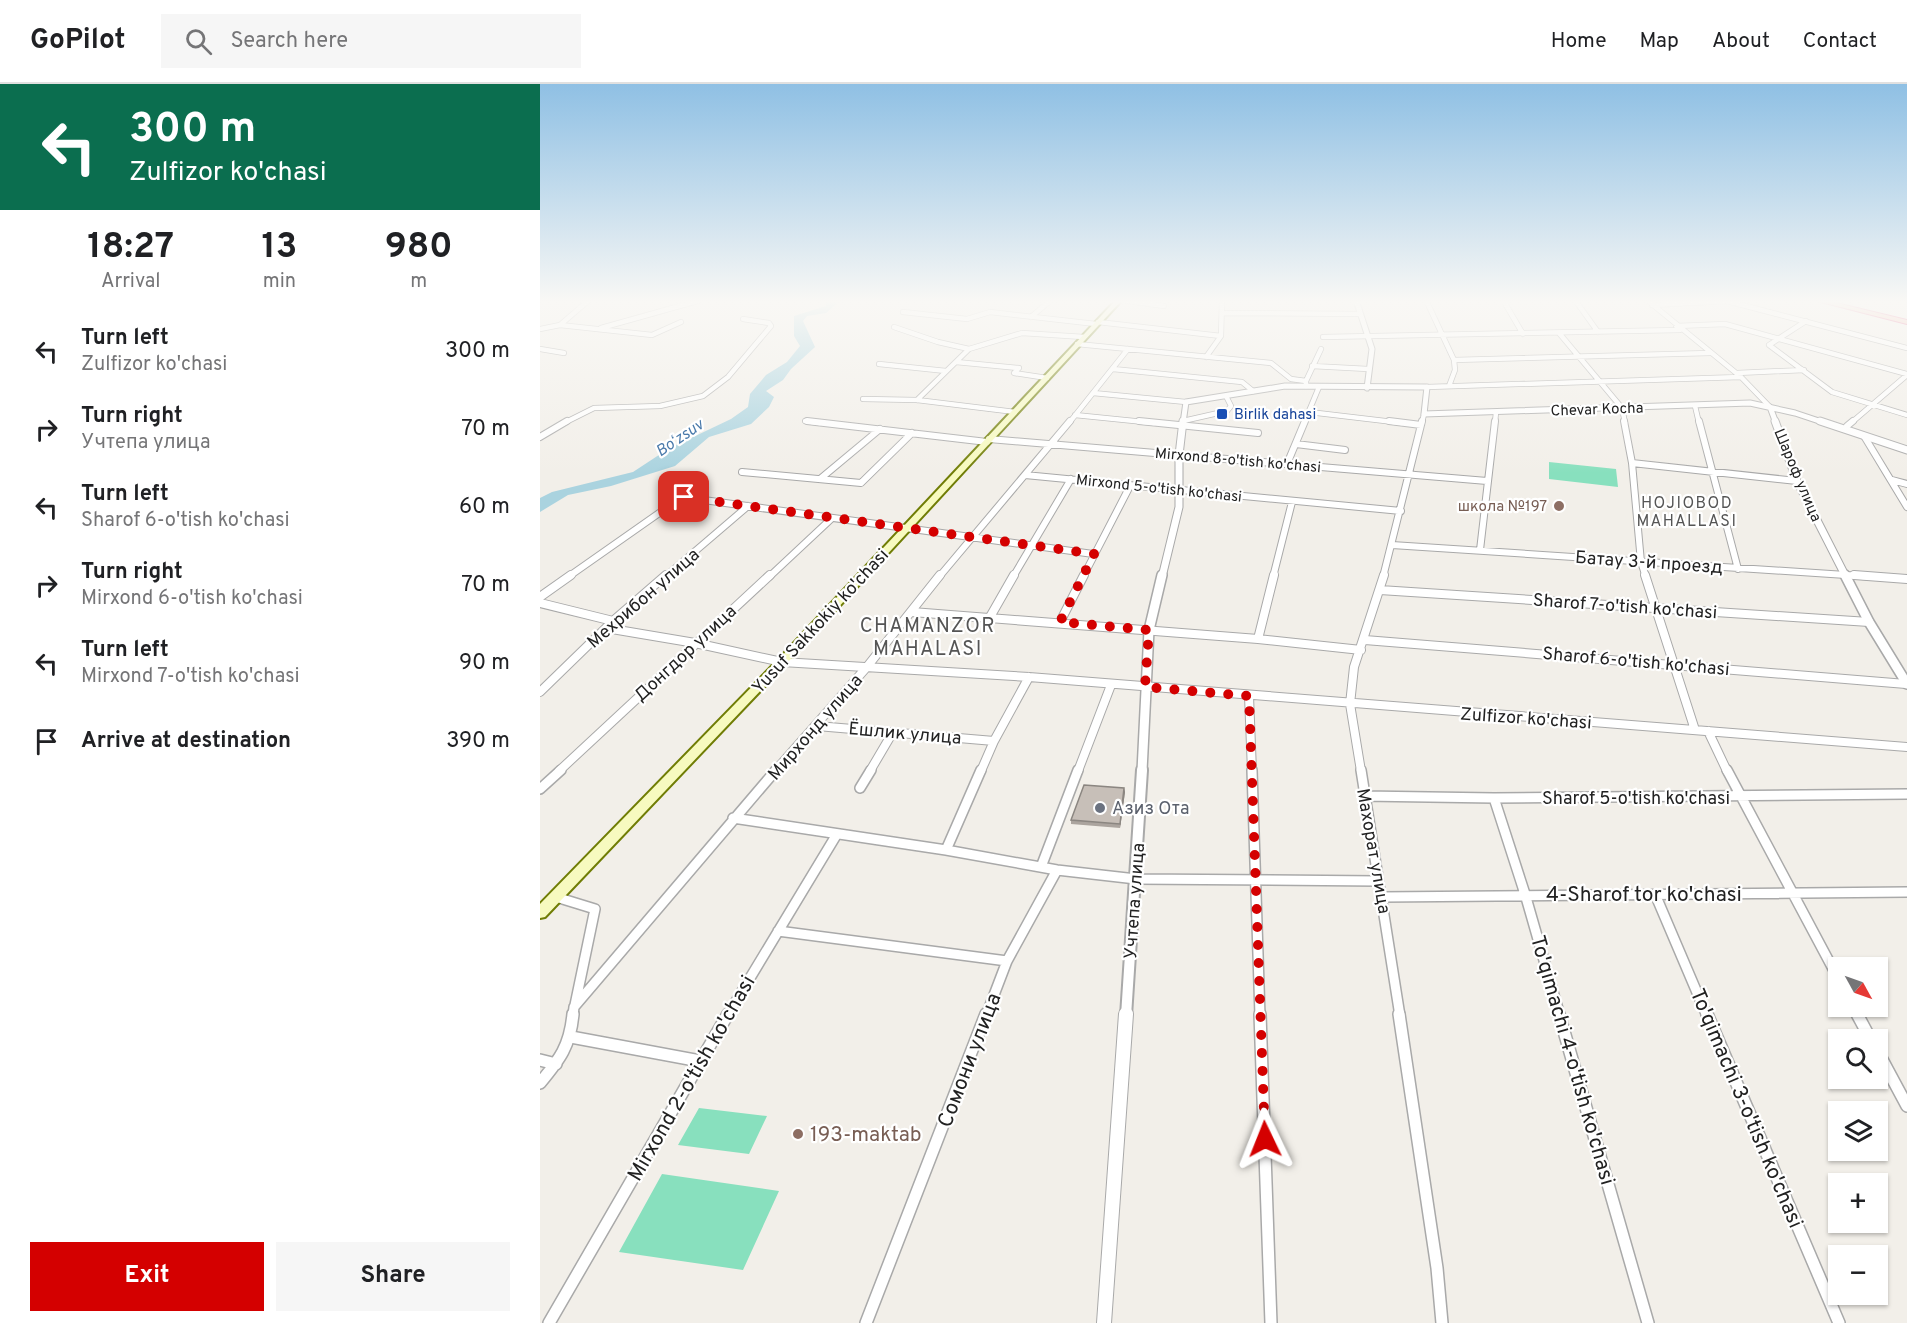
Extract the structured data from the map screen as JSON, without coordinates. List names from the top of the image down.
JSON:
{
  "streets": {
    "main road": ["Yusuf Sakkokiy ko'chasi"],
    "street": [
      "Chevar Kocha",
      "Mirxond 8-o'tish ko'chasi",
      "Шароф улица",
      "Mirxond 5-o'tish ko'chasi",
      "Батау 3-й проезд",
      "Мехрибон улица",
      "Sharof 7-o'tish ko'chasi",
      "Донгдор улица",
      "Sharof 6-o'tish ko'chasi",
      "Zulfizor ko'chasi",
      "Мирхонд улица",
      "Ёшлик улица",
      "Sharof 5-o'tish ko'chasi",
      "Махорат улица",
      "4-Sharof tor ko'chasi",
      "Учтепа улица",
      "Сомони улица",
      "To'qimachi 4-o'tish ko'chasi",
      "Mirxond 2-o'tish ko'chasi",
      "To'qimachi 3-o'tish ko'chasi"
    ]
  },
  "crossings": [
    ["Chevar Kocha", "Шароф улица"],
    ["Chevar Kocha", "Махорат улица"],
    ["Mirxond 8-o'tish ko'chasi", "Yusuf Sakkokiy ko'chasi"],
    ["Mirxond 8-o'tish ko'chasi", "Мирхонд улица"],
    ["Mirxond 8-o'tish ko'chasi", "Махорат улица"],
    ["Mirxond 8-o'tish ko'chasi", "Учтепа улица"],
    ["Шароф улица", "Батау 3-й проезд"],
    ["Шароф улица", "Sharof 7-o'tish ko'chasi"],
    ["Шароф улица", "Sharof 6-o'tish ko'chasi"],
    ["Mirxond 5-o'tish ko'chasi", "Мирхонд улица"],
    ["Mirxond 5-o'tish ko'chasi", "Махорат улица"],
    ["Mirxond 5-o'tish ko'chasi", "Учтепа улица"],
    ["Батау 3-й проезд", "Махорат улица"],
    ["Мехрибон улица", "Zulfizor ko'chasi"],
    ["Sharof 7-o'tish ko'chasi", "Махорат улица"],
    ["Yusuf Sakkokiy ko'chasi", "Zulfizor ko'chasi"],
    ["Донгдор улица", "Zulfizor ko'chasi"],
    ["Sharof 6-o'tish ko'chasi", "Махорат улица"],
    ["Zulfizor ko'chasi", "Мирхонд улица"],
    ["Zulfizor ko'chasi", "Махорат улица"],
    ["Zulfizor ko'chasi", "Учтепа улица"],
    ["Мирхонд улица", "Ёшлик улица"],
    ["Sharof 5-o'tish ko'chasi", "Махорат улица"],
    ["Sharof 5-o'tish ko'chasi", "To'qimachi 4-o'tish ko'chasi"],
    ["Махорат улица", "4-Sharof tor ko'chasi"],
    ["4-Sharof tor ko'chasi", "To'qimachi 4-o'tish ko'chasi"],
    ["4-Sharof tor ko'chasi", "To'qimachi 3-o'tish ko'chasi"]
  ],
  "districts": ["HOJIOBOD MAHALLASI", "CHAMANZOR MAHALASI"],
  "water": ["Boʻzsuv"],
  "places": {
    "transit": ["Birlik dahasi"],
    "other": ["школа №197", "Азиз Ота", "193-maktab"]
  },
  "north": "bottom right",
  "page": {
    "header": "GoPilot",
    "search": "Search here",
    "nav": [
      "Home",
      "Map",
      "About",
      "Contact"
    ],
    "turn": ["300 m", "Zulfizor ko'chasi"],
    "eta": [
      "18:27",
      "Arrival",
      "13",
      "min",
      "980",
      "m"
    ],
    "list": [
      {
        "name": "Turn left",
        "note": "Zulfizor ko'chasi",
        "value": "300 m"
      },
      {
        "name": "Turn right",
        "note": "Учтепа улица",
        "value": "70 m"
      },
      {
        "name": "Turn left",
        "note": "Sharof 6-o'tish ko'chasi",
        "value": "60 m"
      },
      {
        "name": "Turn right",
        "note": "Mirxond 6-o'tish ko'chasi",
        "value": "70 m"
      },
      {
        "name": "Turn left",
        "note": "Mirxond 7-o'tish ko'chasi",
        "value": "90 m"
      },
      {
        "name": "Arrive at destination",
        "value": "390 m"
      }
    ],
    "map_buttons": ["+", "−"],
    "buttons": ["Exit", "Share"]
  }
}
